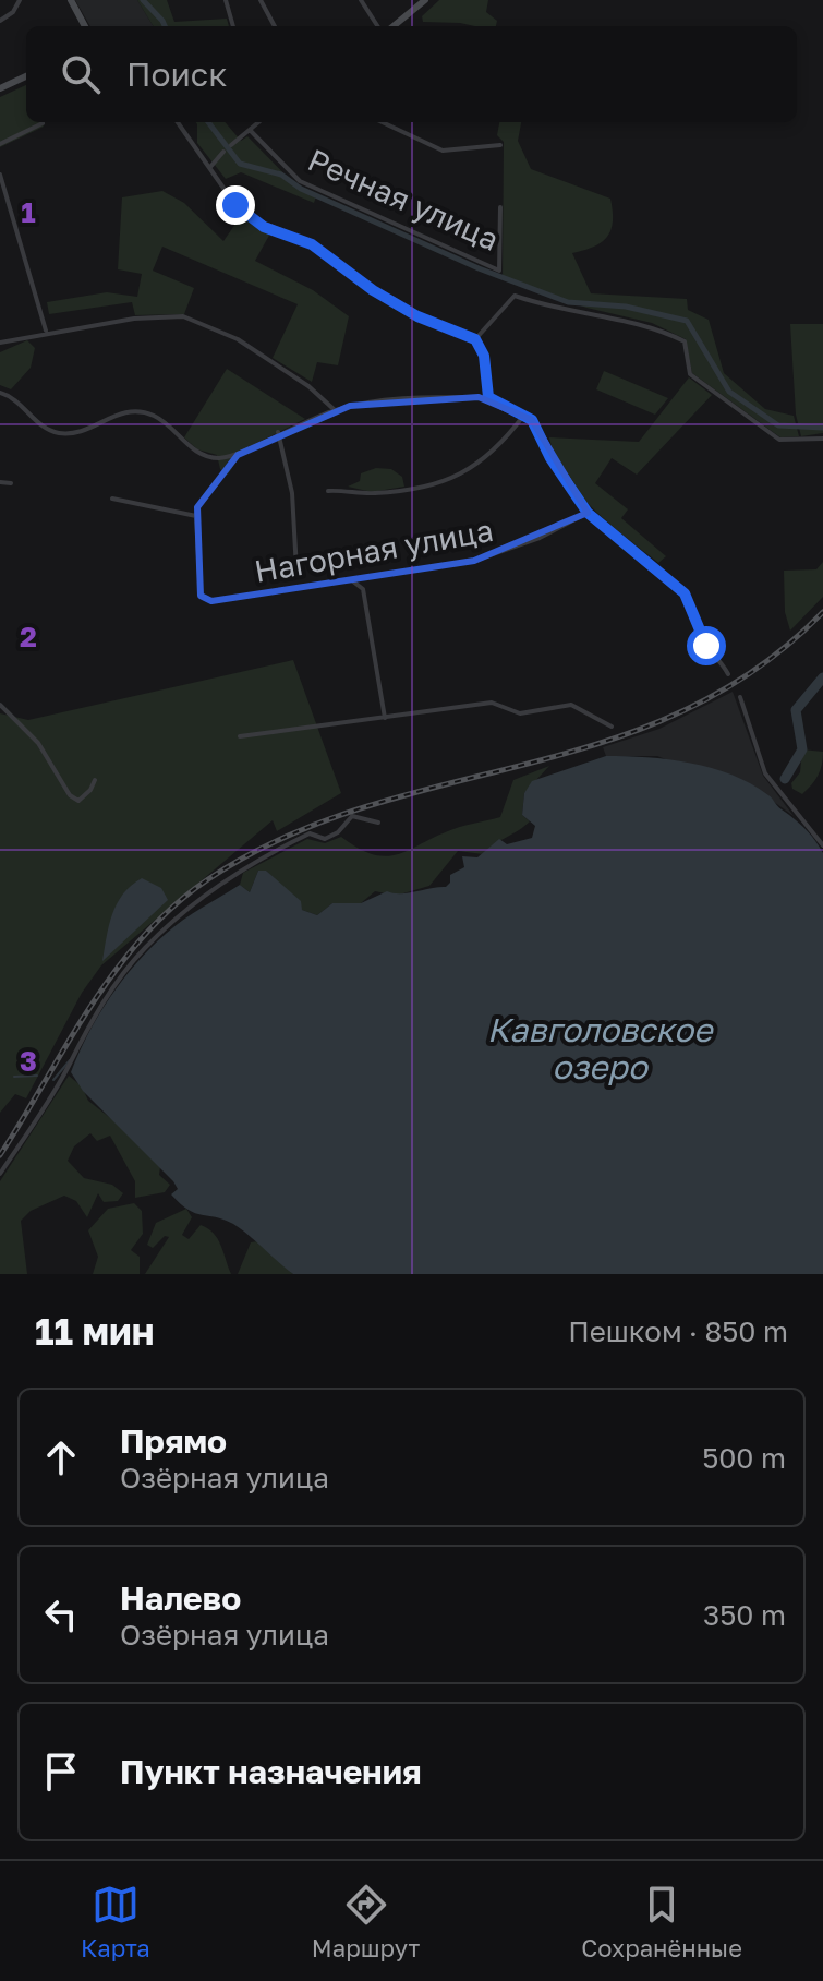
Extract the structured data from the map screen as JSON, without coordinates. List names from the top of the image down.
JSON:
{
  "streets": {
    "street": ["Речная улица", "Нагорная улица"]
  },
  "water": ["Кавголовское озеро"],
  "page": {
    "search": "Поиск",
    "heading": ["11 мин", "Пешком · 850 m"],
    "list": [
      ["Прямо", "Озёрная улица", "500 m"],
      ["Налево", "Озёрная улица", "350 m"],
      "Пункт назначения"
    ],
    "nav": ["Карта", "Маршрут", "Сохранённые"]
  },
  "grid": {
    "rows": ["1", "2", "3"]
  }
}
